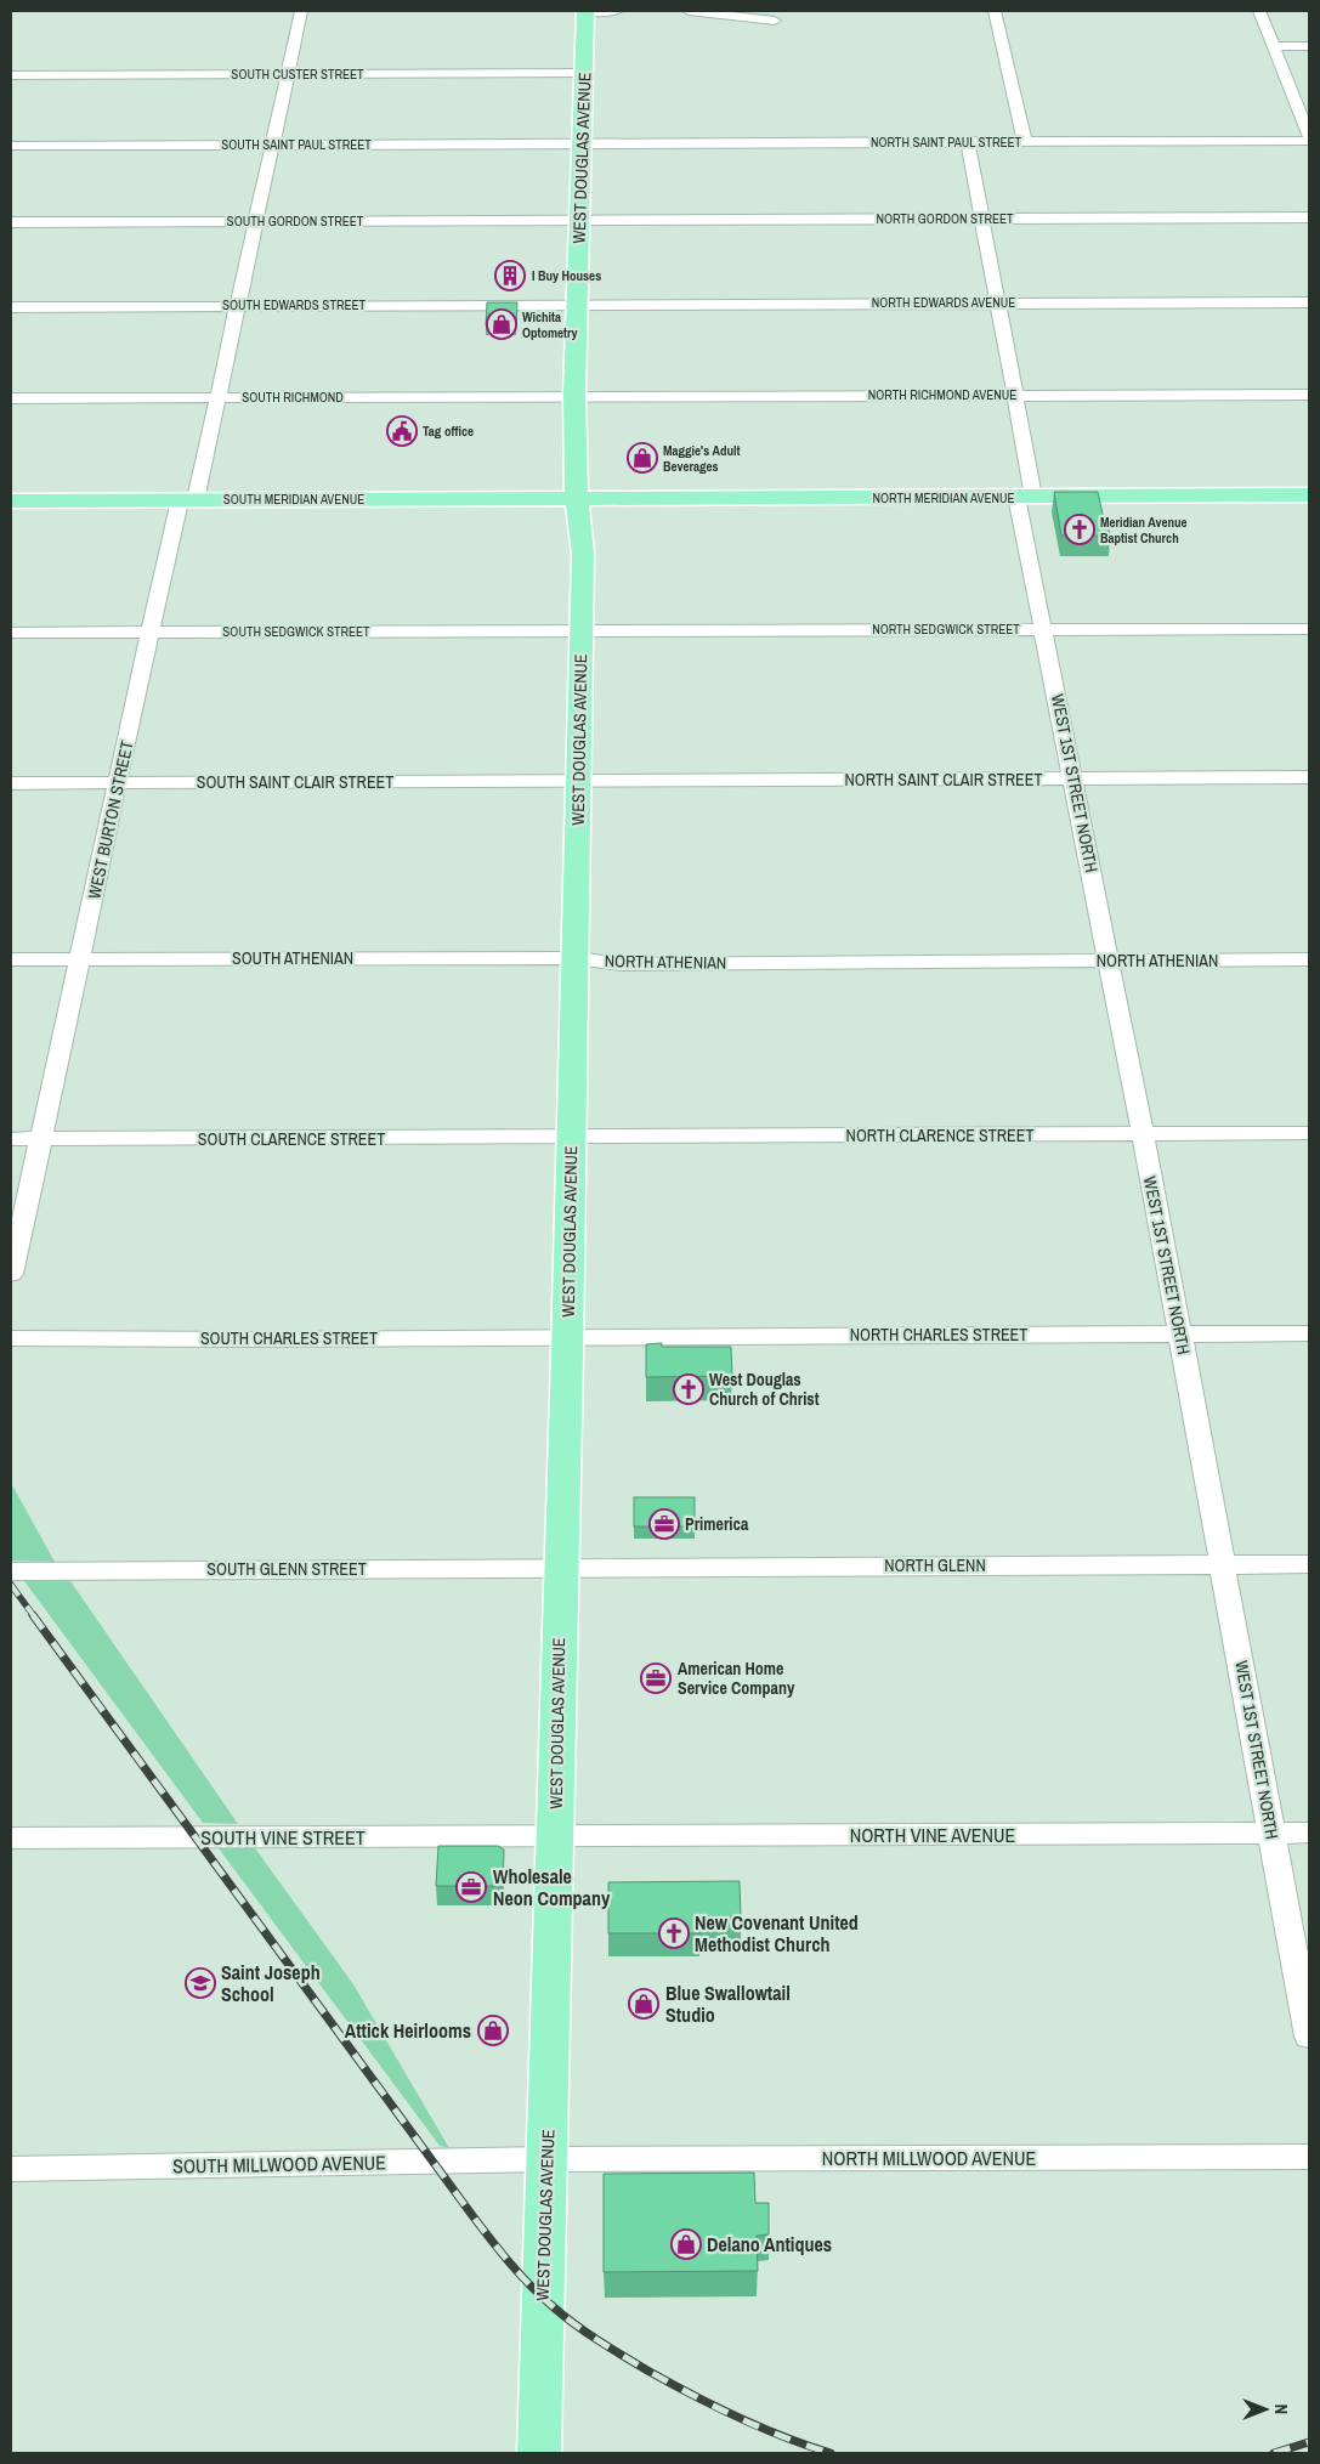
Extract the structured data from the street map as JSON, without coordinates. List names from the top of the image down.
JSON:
{
  "streets": {
    "main road": ["WEST DOUGLAS AVENUE", "NORTH MERIDIAN AVENUE", "SOUTH MERIDIAN AVENUE"],
    "street": [
      "SOUTH CUSTER STREET",
      "NORTH SAINT PAUL STREET",
      "SOUTH SAINT PAUL STREET",
      "NORTH GORDON STREET",
      "SOUTH GORDON STREET",
      "NORTH EDWARDS AVENUE",
      "SOUTH EDWARDS STREET",
      "NORTH RICHMOND AVENUE",
      "SOUTH RICHMOND",
      "NORTH SEDGWICK STREET",
      "SOUTH SEDGWICK STREET",
      "NORTH SAINT CLAIR STREET",
      "SOUTH SAINT CLAIR STREET",
      "WEST 1ST STREET NORTH",
      "WEST BURTON STREET",
      "SOUTH ATHENIAN",
      "NORTH ATHENIAN",
      "NORTH CLARENCE STREET",
      "SOUTH CLARENCE STREET",
      "NORTH CHARLES STREET",
      "SOUTH CHARLES STREET",
      "NORTH GLENN",
      "SOUTH GLENN STREET",
      "NORTH VINE AVENUE",
      "SOUTH VINE STREET",
      "NORTH MILLWOOD AVENUE",
      "SOUTH MILLWOOD AVENUE"
    ]
  },
  "crossings": [
    ["SOUTH CUSTER STREET", "WEST DOUGLAS AVENUE"],
    ["SOUTH CUSTER STREET", "WEST BURTON STREET"],
    ["NORTH SAINT PAUL STREET", "SOUTH SAINT PAUL STREET"],
    ["NORTH SAINT PAUL STREET", "WEST DOUGLAS AVENUE"],
    ["NORTH SAINT PAUL STREET", "WEST 1ST STREET NORTH"],
    ["SOUTH SAINT PAUL STREET", "WEST DOUGLAS AVENUE"],
    ["SOUTH SAINT PAUL STREET", "WEST BURTON STREET"],
    ["WEST DOUGLAS AVENUE", "NORTH GORDON STREET"],
    ["WEST DOUGLAS AVENUE", "SOUTH GORDON STREET"],
    ["WEST DOUGLAS AVENUE", "NORTH EDWARDS AVENUE"],
    ["WEST DOUGLAS AVENUE", "SOUTH EDWARDS STREET"],
    ["WEST DOUGLAS AVENUE", "NORTH RICHMOND AVENUE"],
    ["WEST DOUGLAS AVENUE", "SOUTH RICHMOND"],
    ["WEST DOUGLAS AVENUE", "NORTH MERIDIAN AVENUE"],
    ["WEST DOUGLAS AVENUE", "SOUTH MERIDIAN AVENUE"],
    ["WEST DOUGLAS AVENUE", "NORTH SEDGWICK STREET"],
    ["WEST DOUGLAS AVENUE", "SOUTH SEDGWICK STREET"],
    ["WEST DOUGLAS AVENUE", "NORTH SAINT CLAIR STREET"],
    ["WEST DOUGLAS AVENUE", "SOUTH SAINT CLAIR STREET"],
    ["WEST DOUGLAS AVENUE", "SOUTH ATHENIAN"],
    ["WEST DOUGLAS AVENUE", "NORTH ATHENIAN"],
    ["WEST DOUGLAS AVENUE", "NORTH CLARENCE STREET"],
    ["WEST DOUGLAS AVENUE", "SOUTH CLARENCE STREET"],
    ["WEST DOUGLAS AVENUE", "NORTH CHARLES STREET"],
    ["WEST DOUGLAS AVENUE", "SOUTH CHARLES STREET"],
    ["WEST DOUGLAS AVENUE", "NORTH GLENN"],
    ["WEST DOUGLAS AVENUE", "SOUTH GLENN STREET"],
    ["WEST DOUGLAS AVENUE", "NORTH VINE AVENUE"],
    ["WEST DOUGLAS AVENUE", "SOUTH VINE STREET"],
    ["WEST DOUGLAS AVENUE", "NORTH MILLWOOD AVENUE"],
    ["WEST DOUGLAS AVENUE", "SOUTH MILLWOOD AVENUE"],
    ["NORTH GORDON STREET", "SOUTH GORDON STREET"],
    ["NORTH GORDON STREET", "WEST 1ST STREET NORTH"],
    ["SOUTH GORDON STREET", "WEST BURTON STREET"],
    ["NORTH EDWARDS AVENUE", "SOUTH EDWARDS STREET"],
    ["NORTH EDWARDS AVENUE", "WEST 1ST STREET NORTH"],
    ["SOUTH EDWARDS STREET", "WEST BURTON STREET"],
    ["NORTH RICHMOND AVENUE", "SOUTH RICHMOND"],
    ["NORTH RICHMOND AVENUE", "WEST 1ST STREET NORTH"],
    ["SOUTH RICHMOND", "WEST BURTON STREET"],
    ["NORTH MERIDIAN AVENUE", "SOUTH MERIDIAN AVENUE"],
    ["NORTH MERIDIAN AVENUE", "WEST 1ST STREET NORTH"],
    ["SOUTH MERIDIAN AVENUE", "WEST BURTON STREET"],
    ["NORTH SEDGWICK STREET", "SOUTH SEDGWICK STREET"],
    ["NORTH SEDGWICK STREET", "WEST 1ST STREET NORTH"],
    ["SOUTH SEDGWICK STREET", "WEST BURTON STREET"],
    ["NORTH SAINT CLAIR STREET", "SOUTH SAINT CLAIR STREET"],
    ["NORTH SAINT CLAIR STREET", "WEST 1ST STREET NORTH"],
    ["SOUTH SAINT CLAIR STREET", "WEST BURTON STREET"],
    ["WEST 1ST STREET NORTH", "NORTH ATHENIAN"],
    ["WEST 1ST STREET NORTH", "NORTH CLARENCE STREET"],
    ["WEST 1ST STREET NORTH", "NORTH CHARLES STREET"],
    ["WEST 1ST STREET NORTH", "NORTH GLENN"],
    ["WEST 1ST STREET NORTH", "NORTH VINE AVENUE"],
    ["WEST BURTON STREET", "SOUTH ATHENIAN"],
    ["WEST BURTON STREET", "SOUTH CLARENCE STREET"],
    ["SOUTH ATHENIAN", "NORTH ATHENIAN"],
    ["NORTH CLARENCE STREET", "SOUTH CLARENCE STREET"],
    ["NORTH CHARLES STREET", "SOUTH CHARLES STREET"],
    ["NORTH GLENN", "SOUTH GLENN STREET"],
    ["NORTH VINE AVENUE", "SOUTH VINE STREET"],
    ["NORTH MILLWOOD AVENUE", "SOUTH MILLWOOD AVENUE"]
  ],
  "places": {
    "building": ["I Buy Houses"],
    "shop": [
      "Wichita Optometry",
      "Maggie's Adult Beverages",
      "Blue Swallowtail Studio",
      "Attick Heirlooms",
      "Delano Antiques"
    ],
    "public building": ["Tag office"],
    "church": ["Meridian Avenue Baptist Church", "West Douglas Church of Christ", "New Covenant United Methodist Church"],
    "office": ["Primerica", "American Home Service Company", "Wholesale Neon Company"],
    "school or university": ["Saint Joseph School"]
  },
  "north": "right"
}
